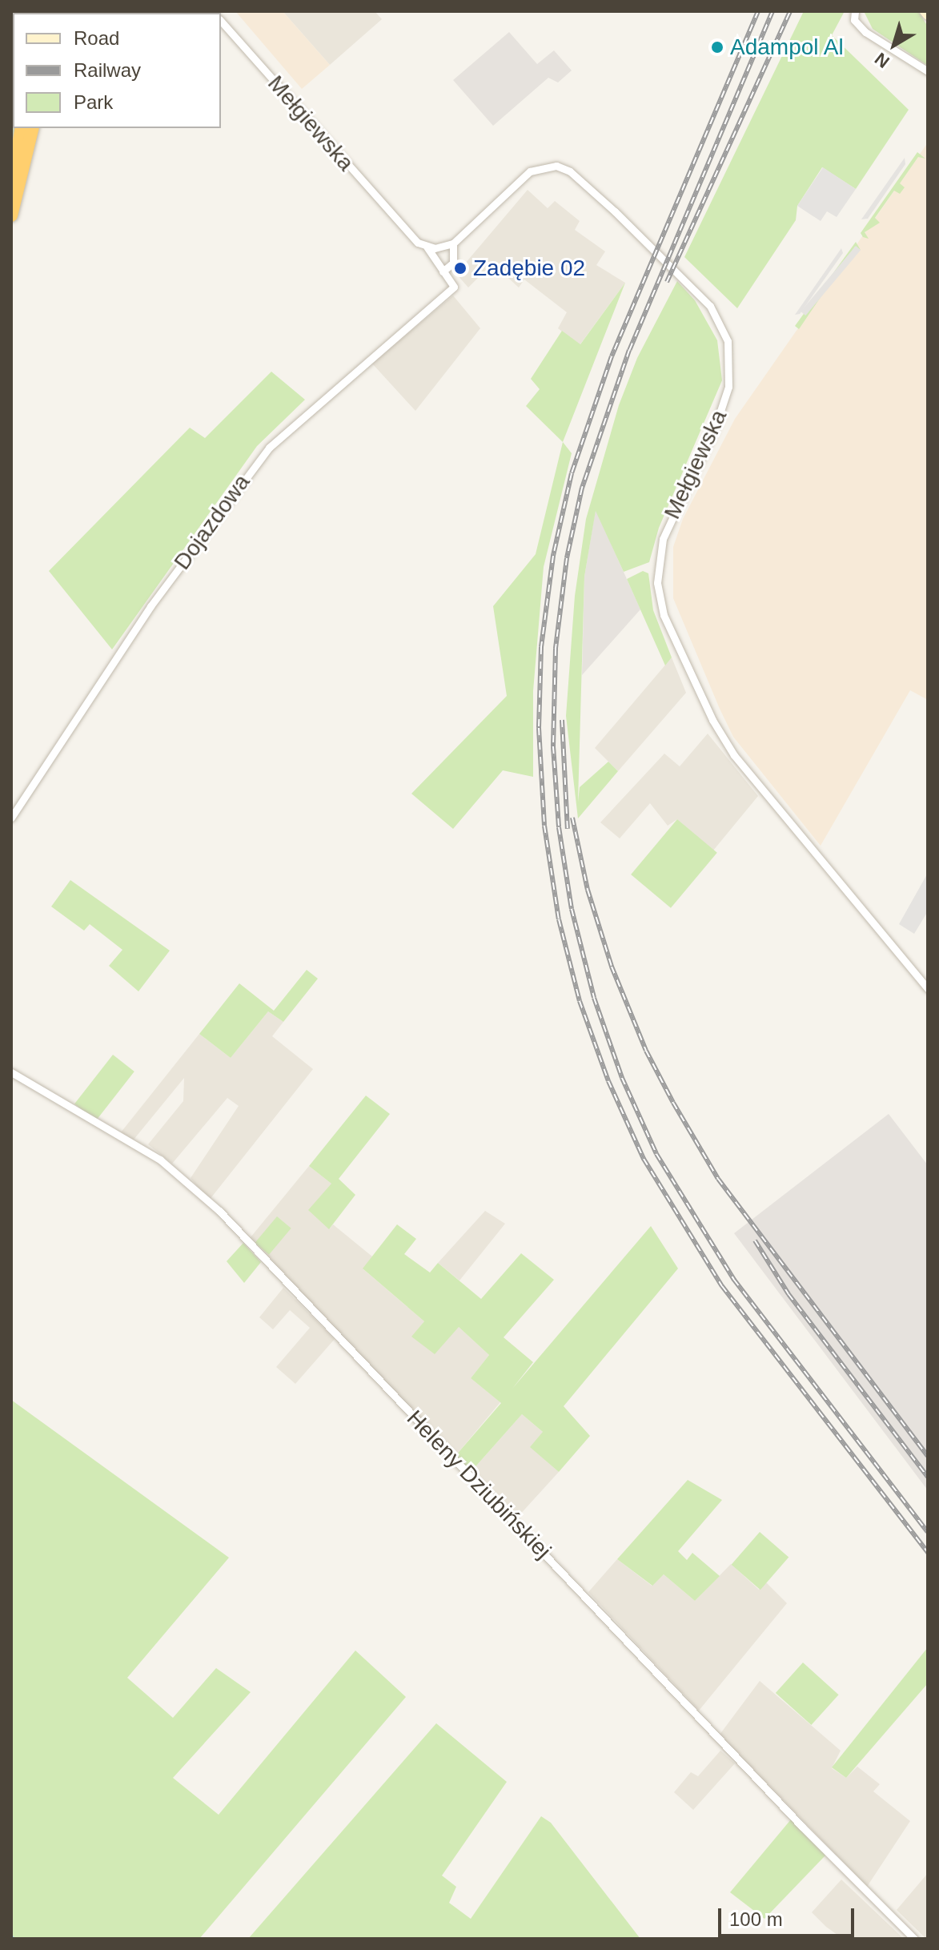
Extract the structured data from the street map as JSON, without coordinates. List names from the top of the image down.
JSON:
{
  "streets": {
    "street": ["Mełgiewska", "Dojazdowa", "Heleny Dziubińskiej"]
  },
  "crossings": [
    ["Mełgiewska", "Dojazdowa"]
  ],
  "places": ["Adampol Al", "Zadębie 02"],
  "legend": ["Road", "Railway", "Park"],
  "scale_bar": "100 m",
  "north": "bottom left"
}
